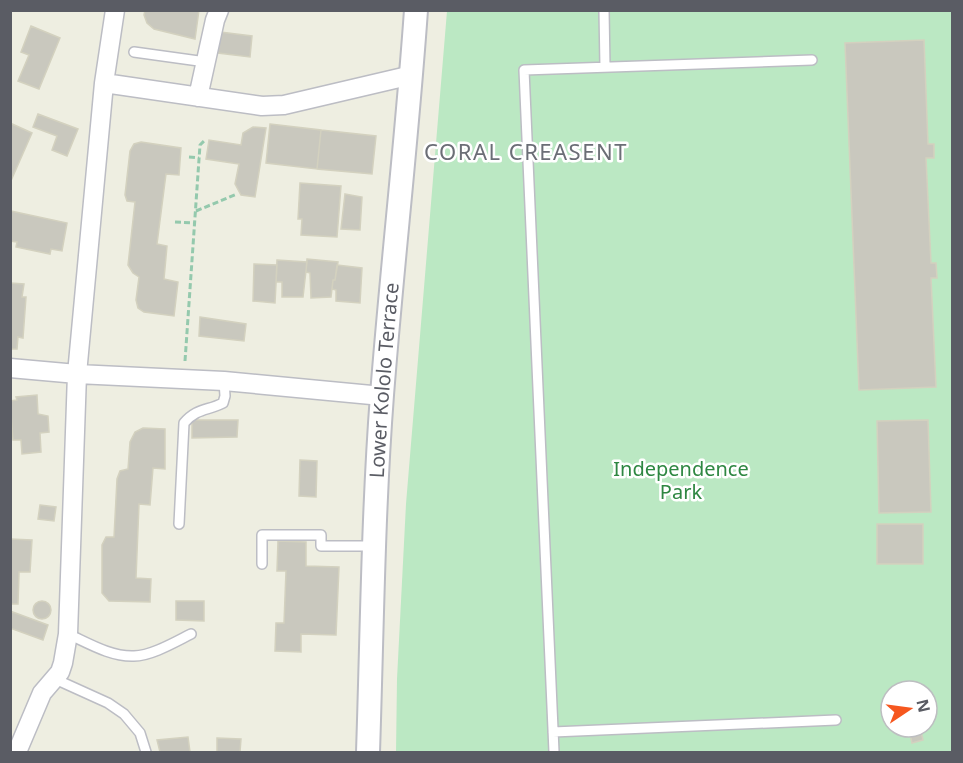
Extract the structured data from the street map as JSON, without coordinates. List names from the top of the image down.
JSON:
{
  "streets": {
    "street": ["Lower Kololo Terrace"]
  },
  "districts": ["CORAL CREASENT"],
  "parks": ["Independence Park"],
  "north": "right"
}
